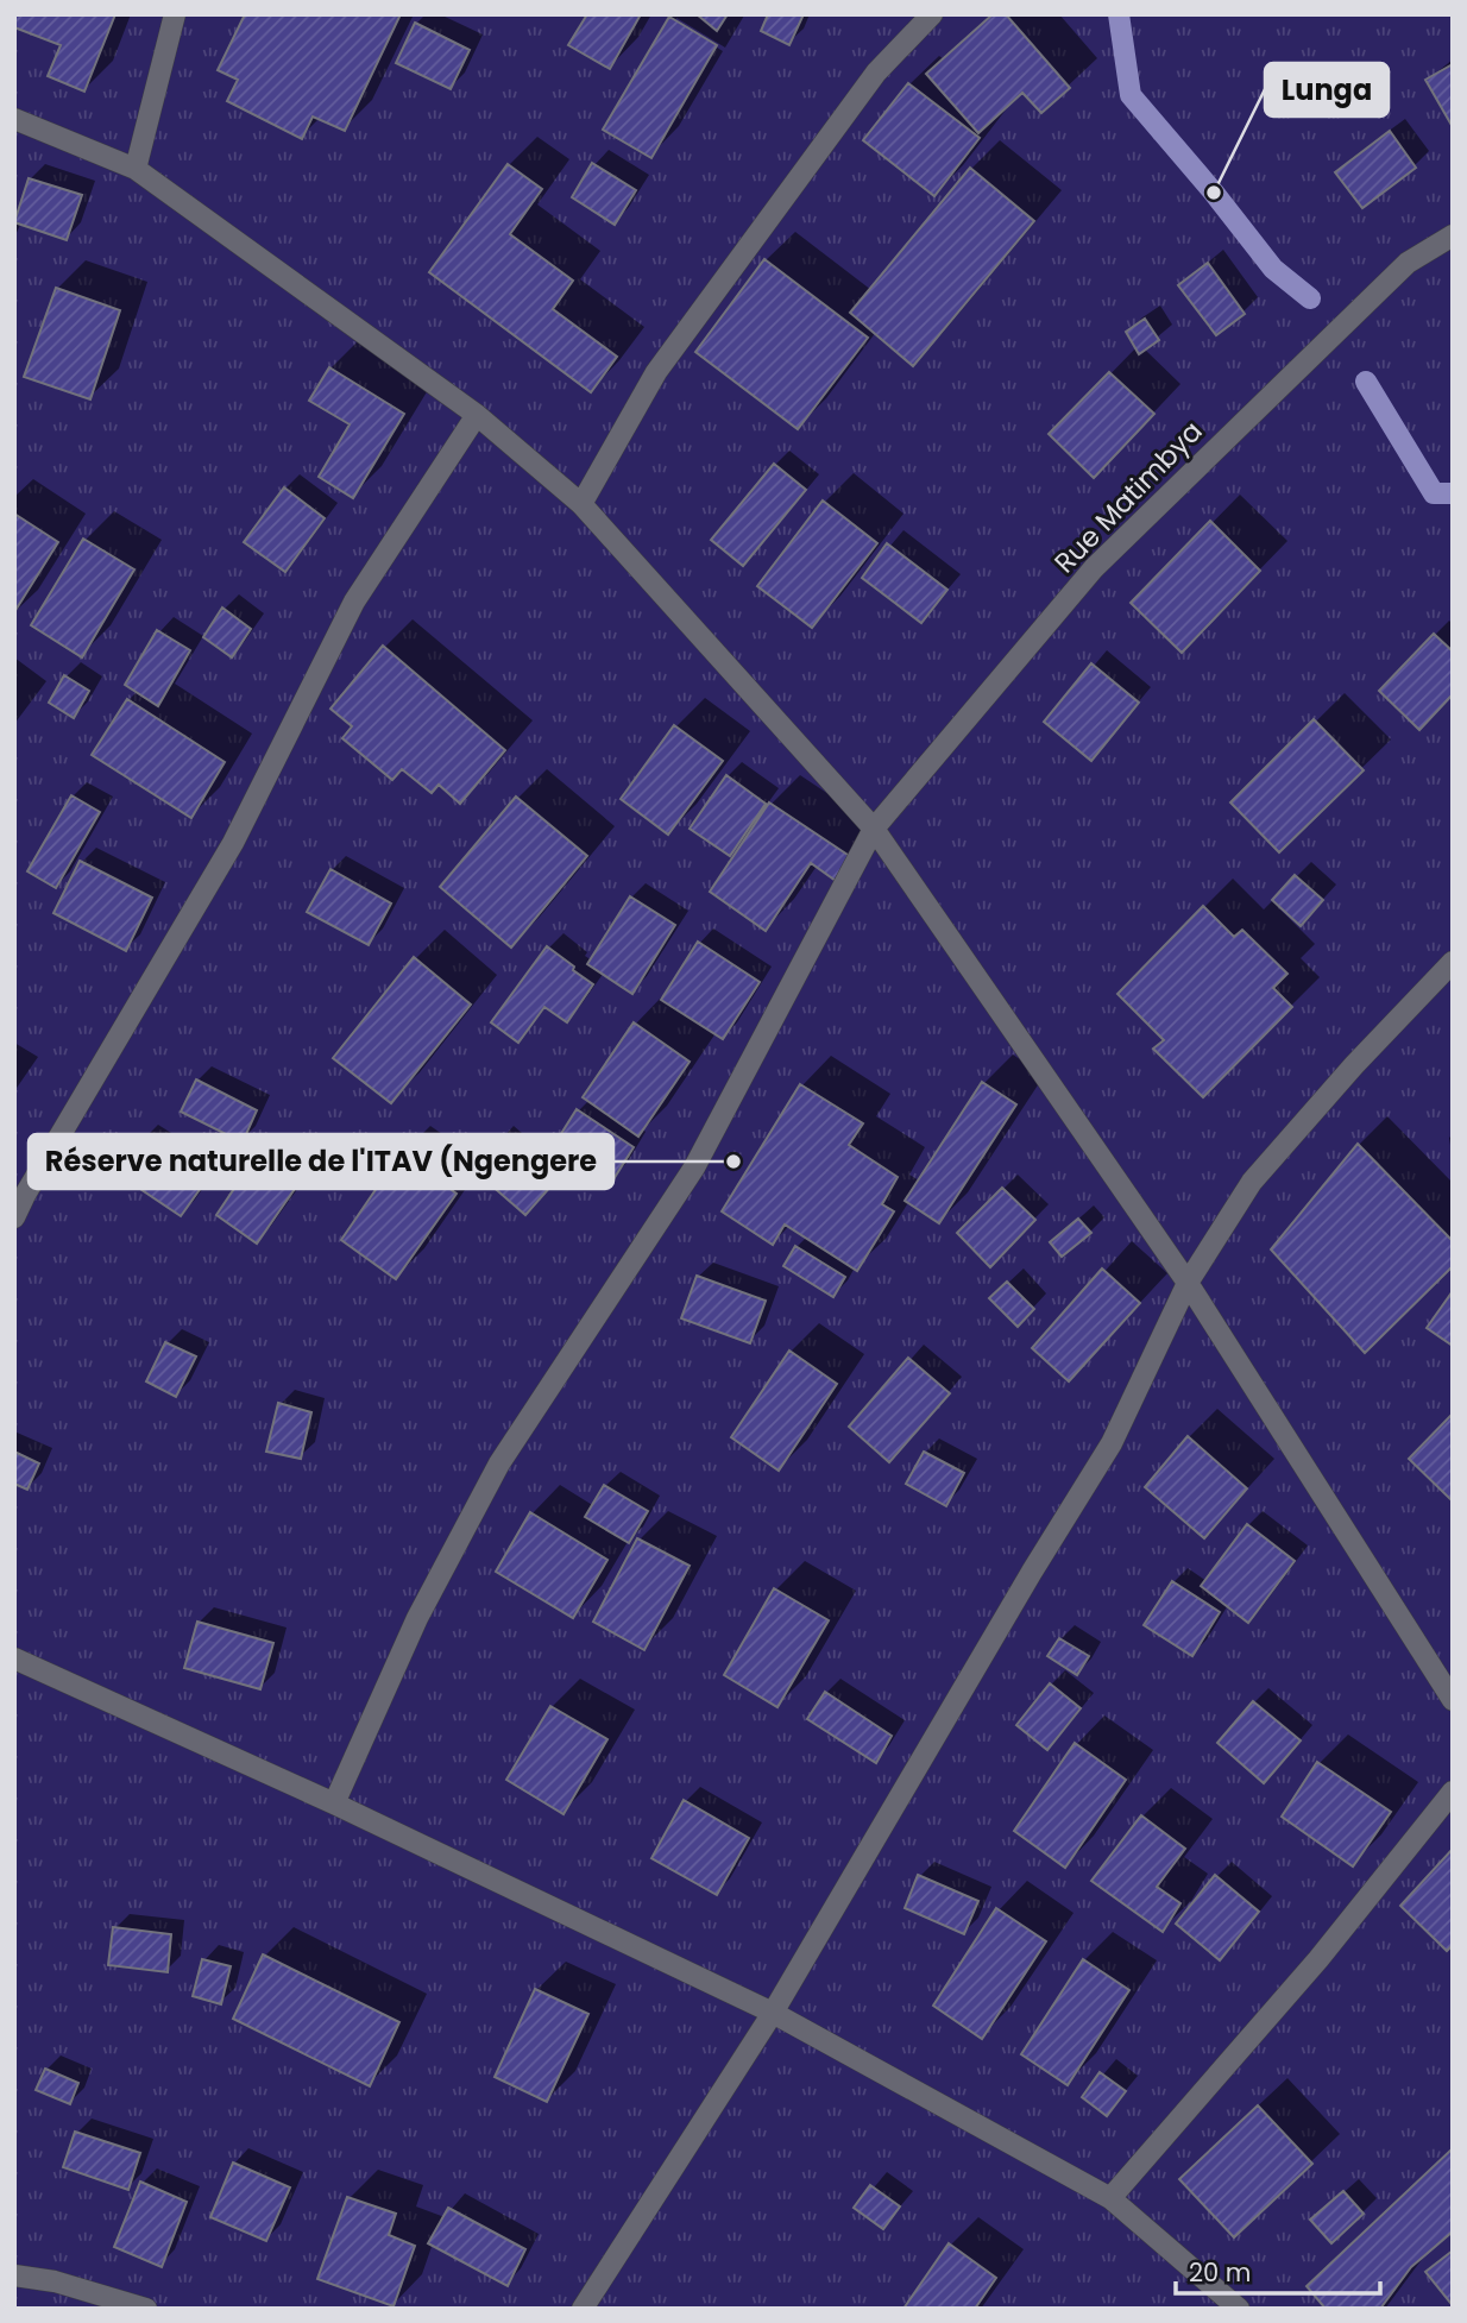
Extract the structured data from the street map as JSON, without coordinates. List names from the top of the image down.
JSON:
{
  "streets": {
    "street": ["Rue Matimbya"]
  },
  "places": ["Lunga", "Réserve naturelle de l'ITAV (Ngengere"],
  "scale_bar": "20 m"
}
